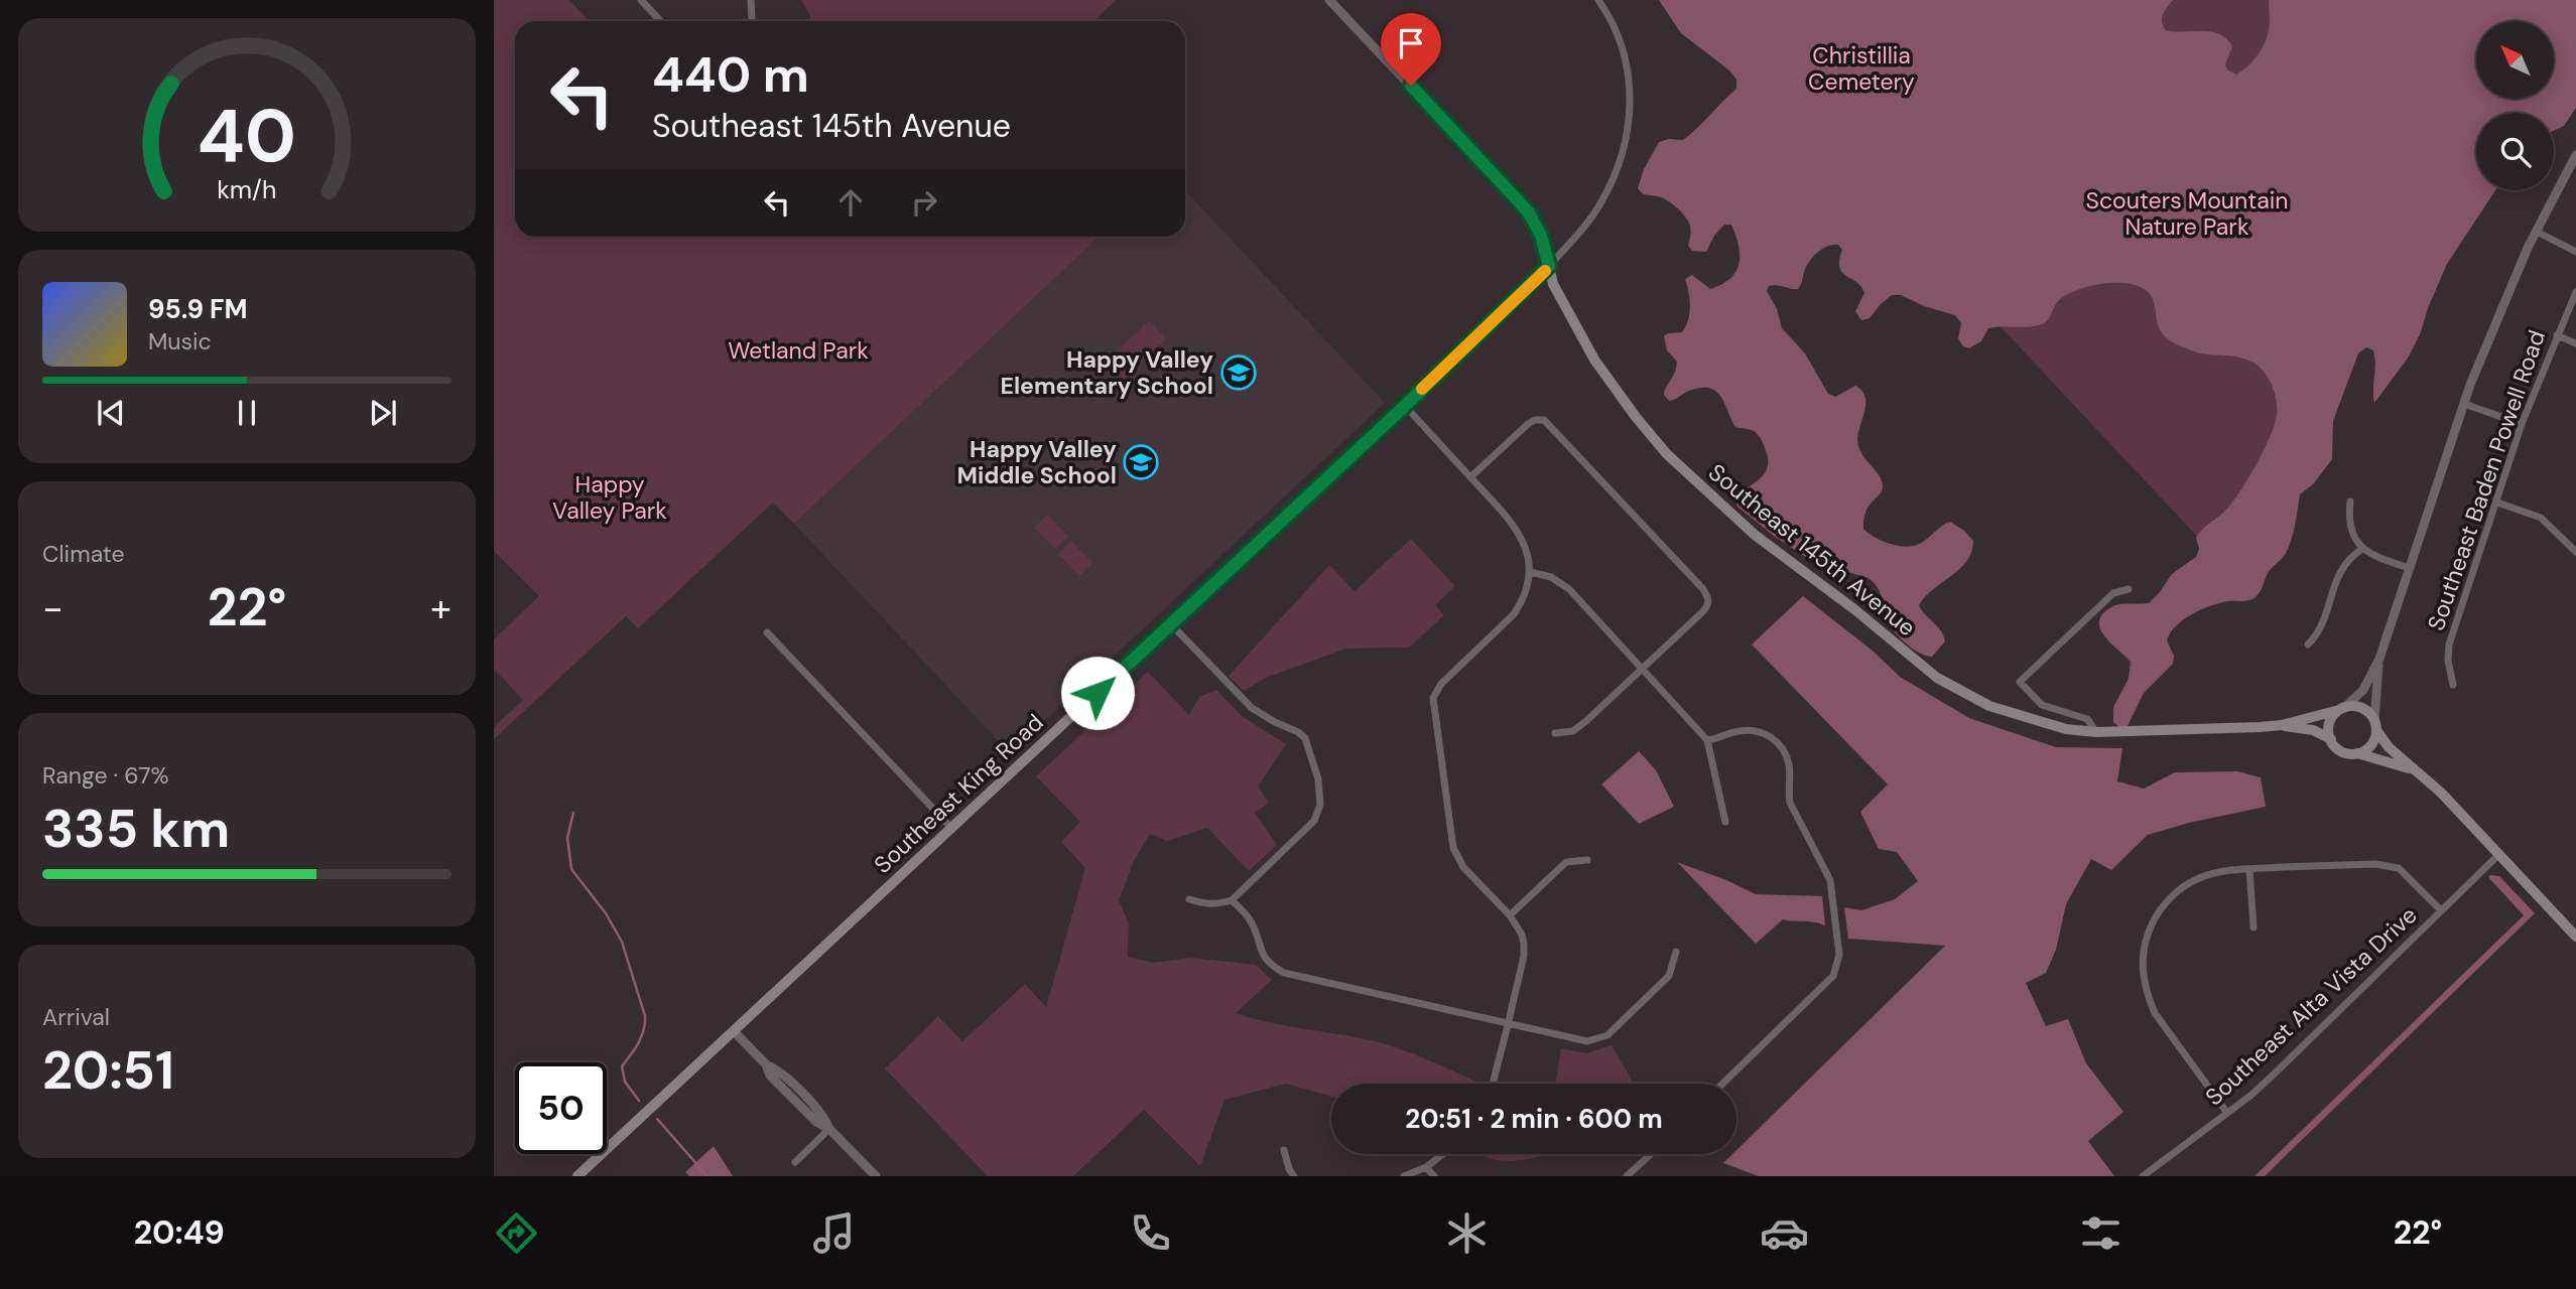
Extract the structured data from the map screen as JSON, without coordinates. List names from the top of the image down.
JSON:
{
  "streets": {
    "main road": ["Southeast 145th Avenue", "Southeast King Road"],
    "street": ["Southeast Baden Powell Road", "Southeast Alta Vista Drive"]
  },
  "crossings": [
    ["Southeast 145th Avenue", "Southeast King Road"]
  ],
  "parks": [
    "Christillia Cemetery",
    "Scouters Mountain Nature Park",
    "Wetland Park",
    "Happy Valley Park"
  ],
  "places": {
    "school or university": ["Happy Valley Elementary School", "Happy Valley Middle School"]
  },
  "north": "top left",
  "page": {
    "turn": ["440 m", "Southeast 145th Avenue"],
    "song": ["95.9 FM", "Music"],
    "tile": [
      "Climate",
      ["Range · 67%", "335 km"],
      ["Arrival", "20:51"]
    ],
    "heat": ["−", "22°", "+"],
    "limit": "50",
    "trip": "20:51 · 2 min · 600 m",
    "tabs": ["20:49", "22°"],
    "gauge": ["40", "km/h"]
  }
}
